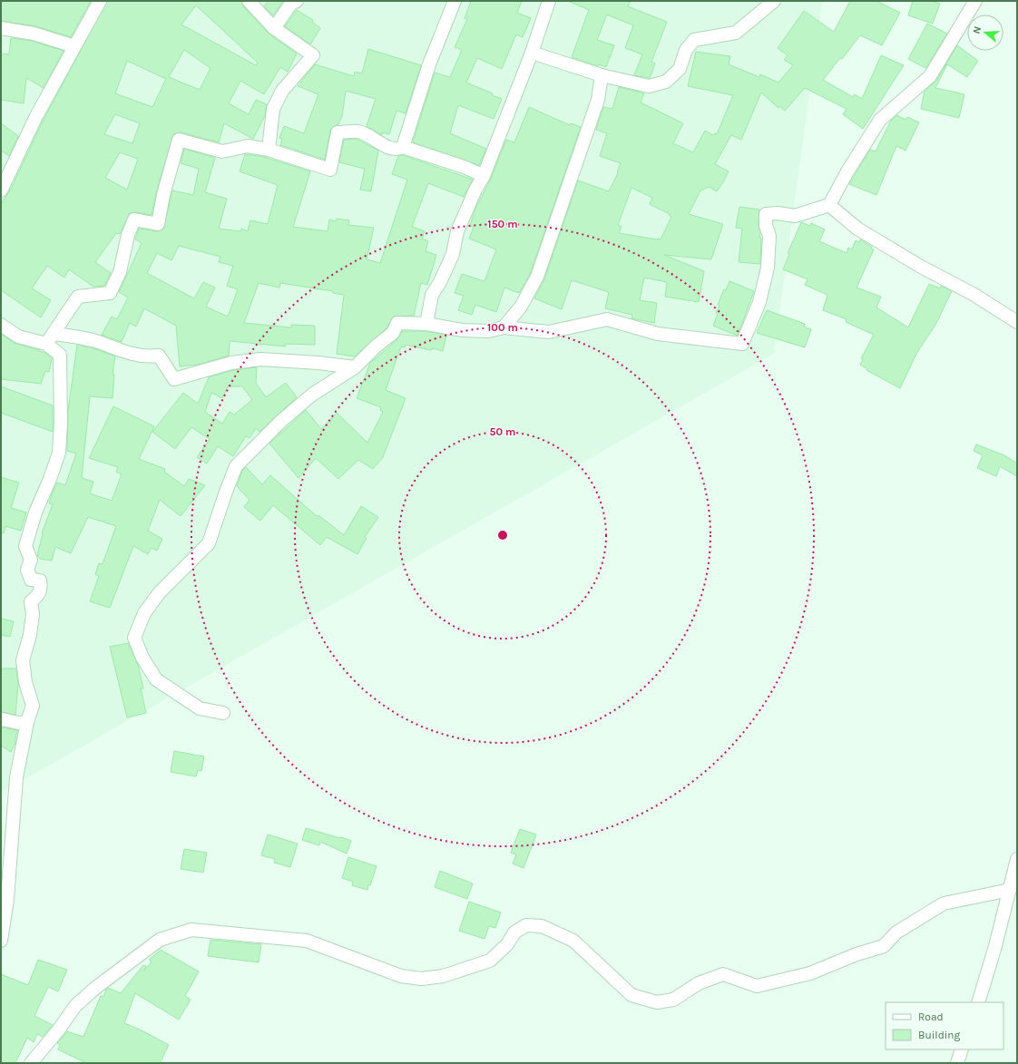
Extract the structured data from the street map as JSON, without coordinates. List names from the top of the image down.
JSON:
{
  "legend": ["Road", "Building"],
  "north": "left",
  "rings": ["150 m", "100 m", "50 m"]
}
